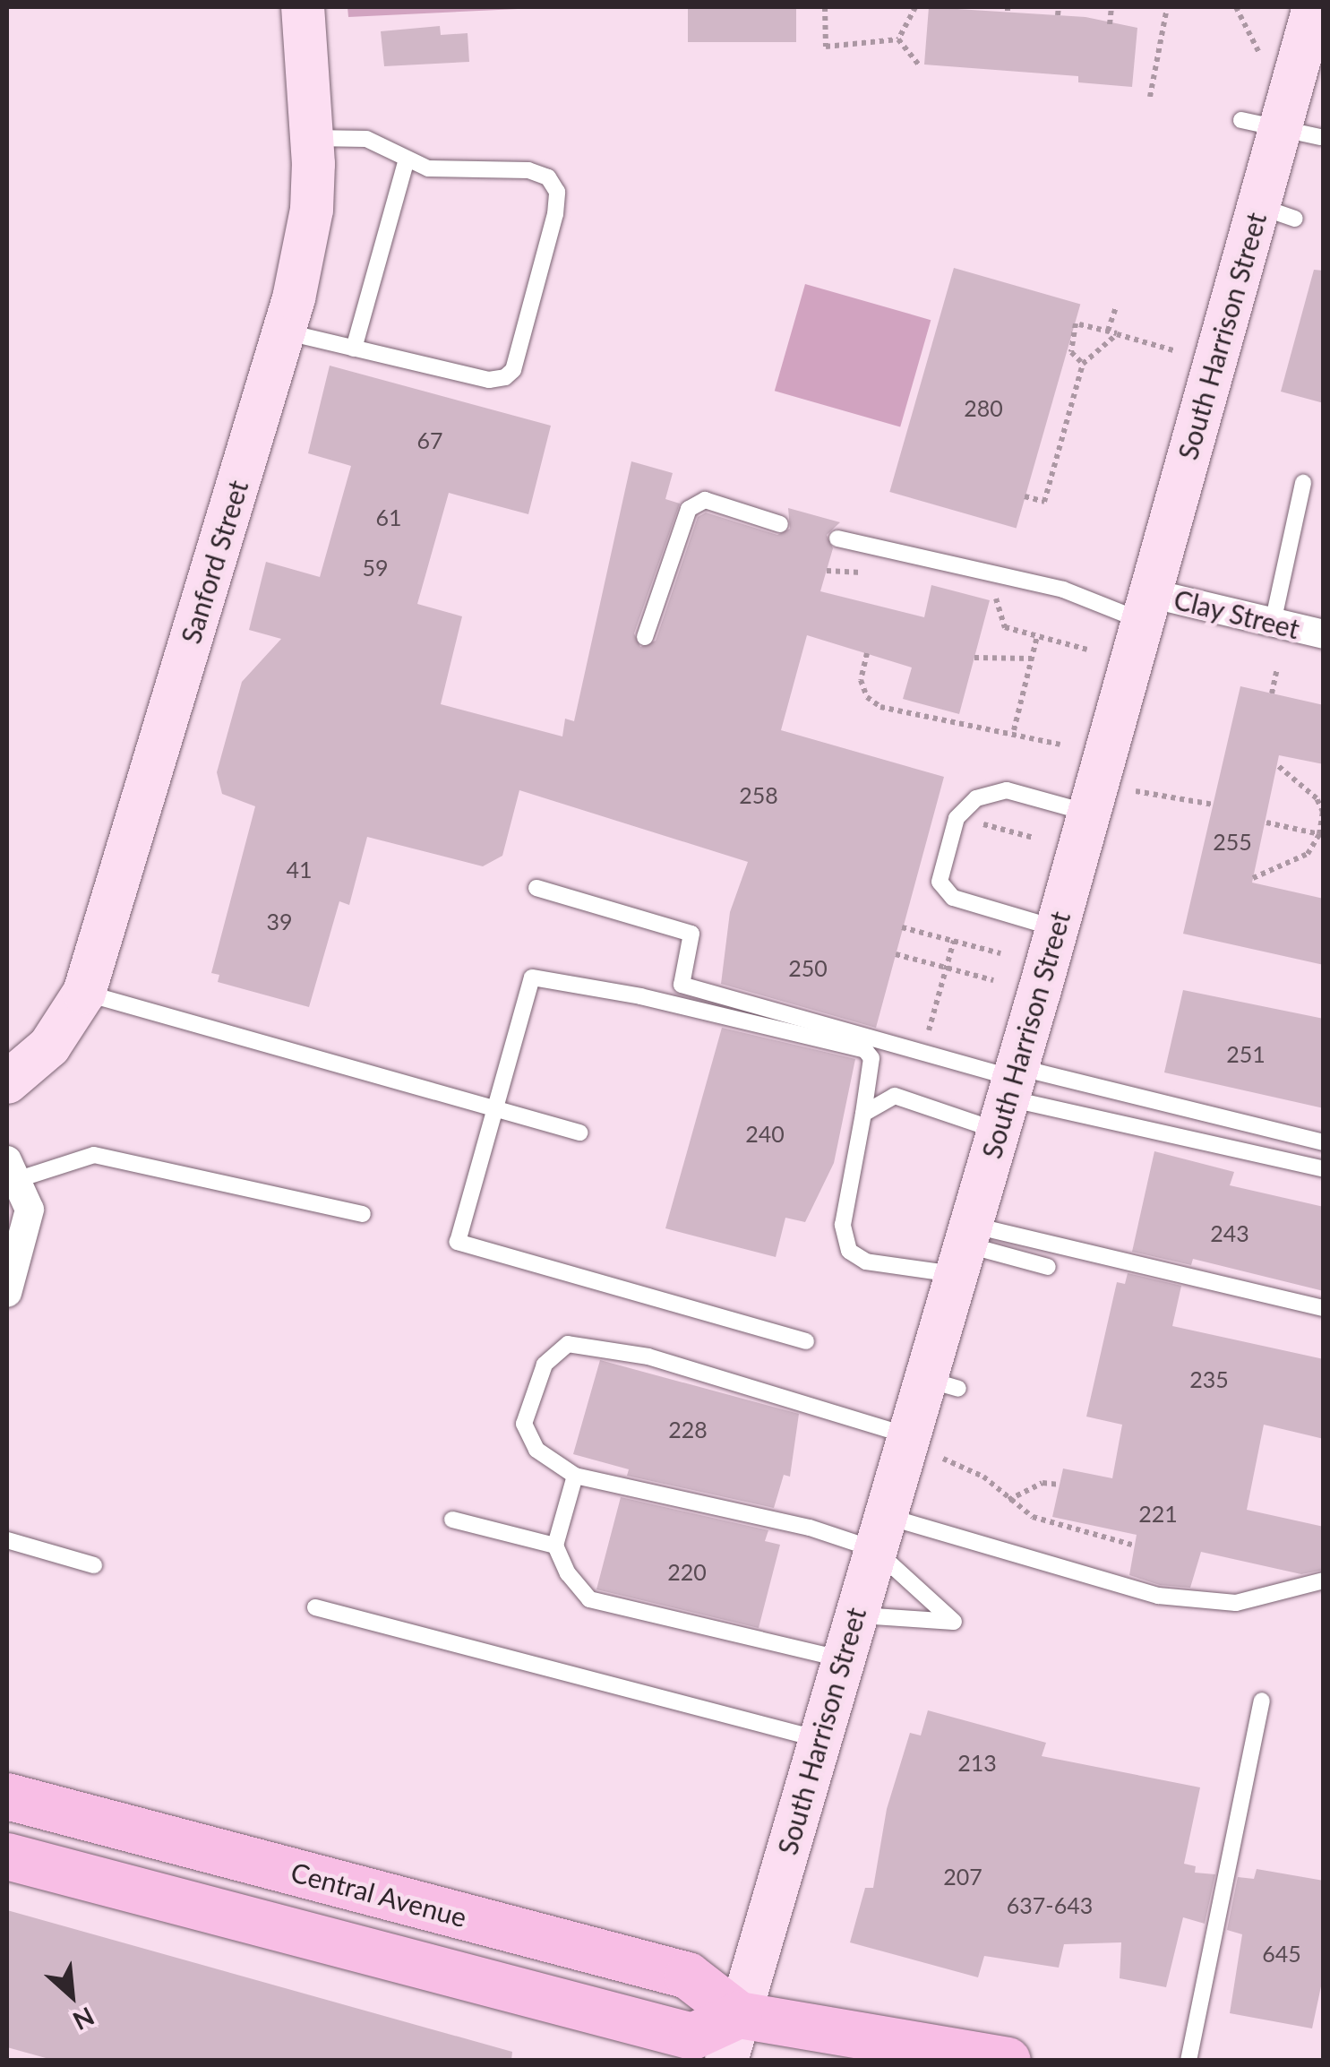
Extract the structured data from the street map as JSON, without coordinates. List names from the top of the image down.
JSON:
{
  "streets": {
    "main road": ["South Harrison Street", "Sanford Street", "Central Avenue"],
    "street": ["Clay Street"]
  },
  "crossings": [
    ["South Harrison Street", "Clay Street"],
    ["South Harrison Street", "Central Avenue"]
  ],
  "house_numbers": [
    "280",
    "67",
    "61",
    "59",
    "258",
    "255",
    "41",
    "39",
    "250",
    "251",
    "240",
    "243",
    "235",
    "228",
    "221",
    "220",
    "213",
    "207",
    "637-643",
    "645"
  ],
  "north": "bottom right"
}
